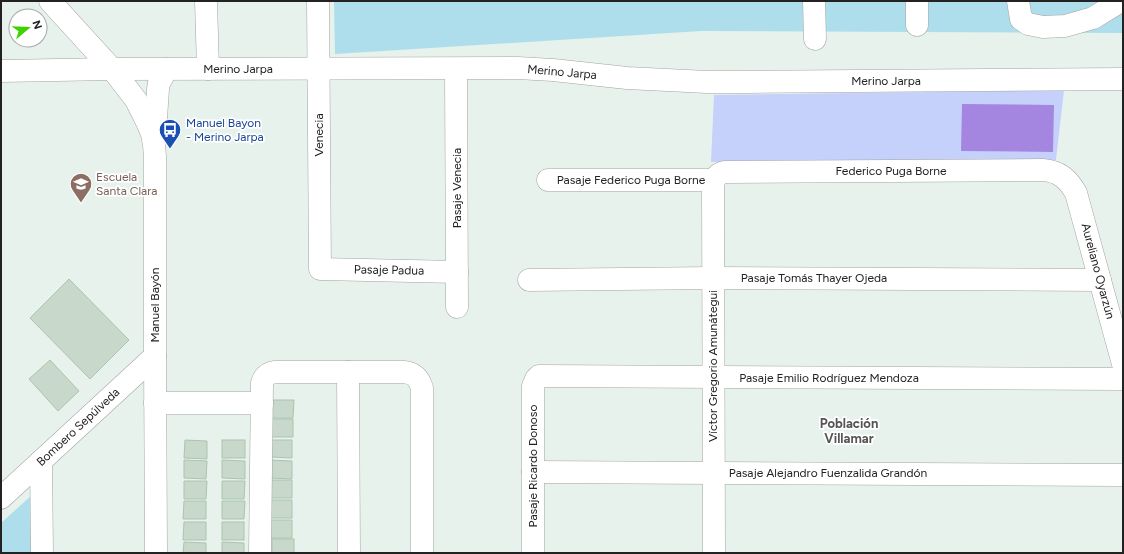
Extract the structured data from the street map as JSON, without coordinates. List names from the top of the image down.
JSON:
{
  "streets": {
    "street": [
      "Merino Jarpa",
      "Venecia",
      "Federico Puga Borne",
      "Pasaje Federico Puga Borne",
      "Pasaje Venecia",
      "Pasaje Padua",
      "Aureliano Oyarzún",
      "Pasaje Tomás Thayer Ojeda",
      "Manuel Bayón",
      "Víctor Gregorio Amunátegui",
      "Pasaje Emilio Rodríguez Mendoza",
      "Bombero Sepúlveda",
      "Pasaje Ricardo Donoso",
      "Pasaje Alejandro Fuenzalida Grandón"
    ]
  },
  "crossings": [
    ["Merino Jarpa", "Venecia"],
    ["Merino Jarpa", "Pasaje Venecia"],
    ["Merino Jarpa", "Manuel Bayón"],
    ["Venecia", "Pasaje Padua"],
    ["Federico Puga Borne", "Pasaje Federico Puga Borne"],
    ["Federico Puga Borne", "Aureliano Oyarzún"],
    ["Federico Puga Borne", "Víctor Gregorio Amunátegui"],
    ["Pasaje Federico Puga Borne", "Víctor Gregorio Amunátegui"],
    ["Pasaje Venecia", "Pasaje Padua"],
    ["Aureliano Oyarzún", "Pasaje Tomás Thayer Ojeda"],
    ["Pasaje Tomás Thayer Ojeda", "Víctor Gregorio Amunátegui"],
    ["Manuel Bayón", "Bombero Sepúlveda"],
    ["Víctor Gregorio Amunátegui", "Pasaje Emilio Rodríguez Mendoza"],
    ["Víctor Gregorio Amunátegui", "Pasaje Alejandro Fuenzalida Grandón"],
    ["Pasaje Emilio Rodríguez Mendoza", "Pasaje Ricardo Donoso"],
    ["Pasaje Ricardo Donoso", "Pasaje Alejandro Fuenzalida Grandón"]
  ],
  "districts": ["Población Villamar"],
  "places": {
    "bus stop": ["Manuel Bayon - Merino Jarpa"],
    "school or university": ["Escuela Santa Clara"]
  },
  "north": "right"
}
